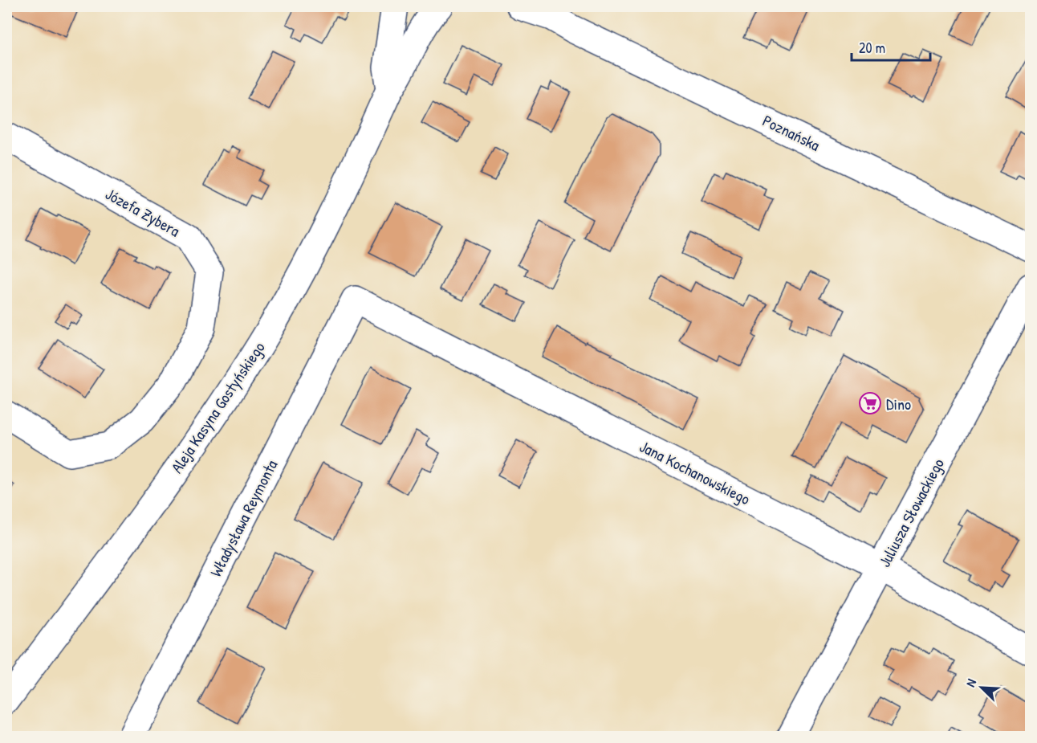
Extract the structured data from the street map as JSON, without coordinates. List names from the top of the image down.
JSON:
{
  "streets": {
    "street": [
      "Poznańska",
      "Józefa Zybera",
      "Aleja Kasyna Gostyńskiego",
      "Jana Kochanowskiego",
      "Juliusza Słowackiego",
      "Władysława Reymonta"
    ]
  },
  "crossings": [
    ["Jana Kochanowskiego", "Juliusza Słowackiego"],
    ["Jana Kochanowskiego", "Władysława Reymonta"]
  ],
  "places": {
    "supermarket": ["Dino"]
  },
  "scale_bar": "20 m",
  "north": "top left"
}
